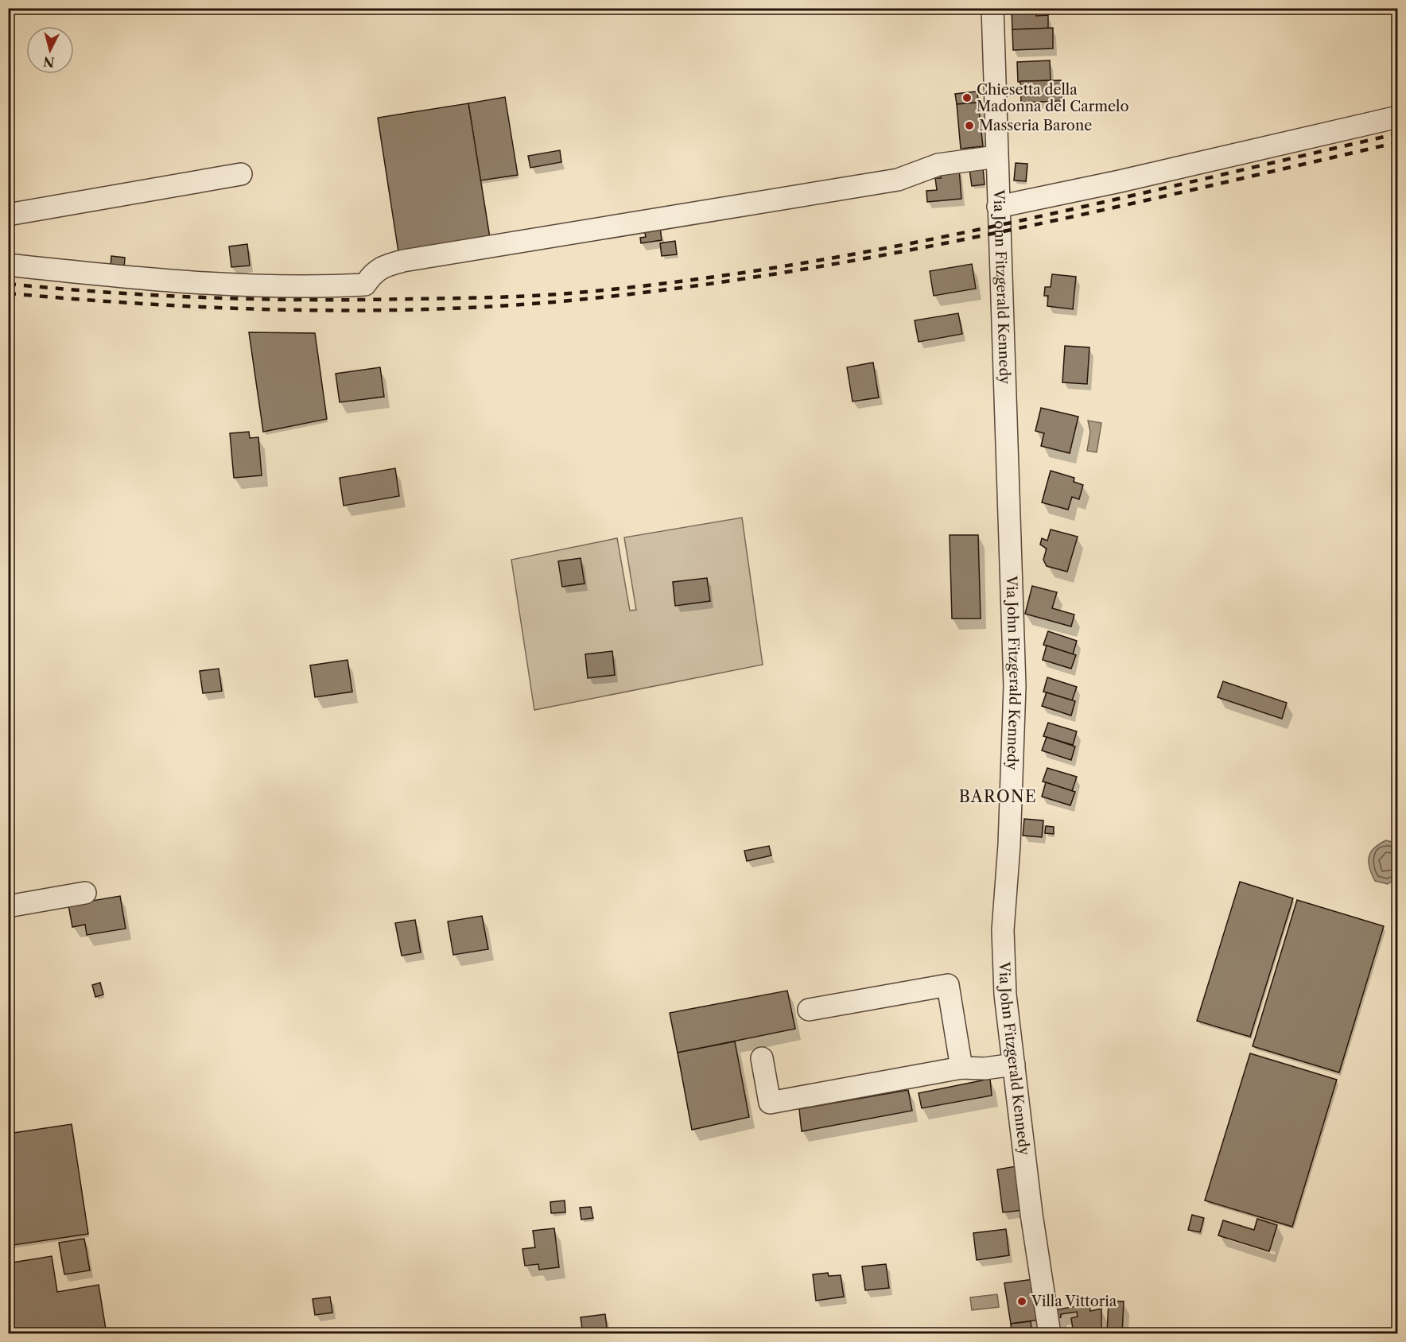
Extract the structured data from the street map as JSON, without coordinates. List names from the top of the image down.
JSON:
{
  "streets": {
    "street": ["Via John Fitzgerald Kennedy"]
  },
  "districts": ["BARONE"],
  "places": ["Chiesetta della Madonna del Carmelo", "Masseria Barone", "Villa Vittoria"],
  "north": "bottom"
}
